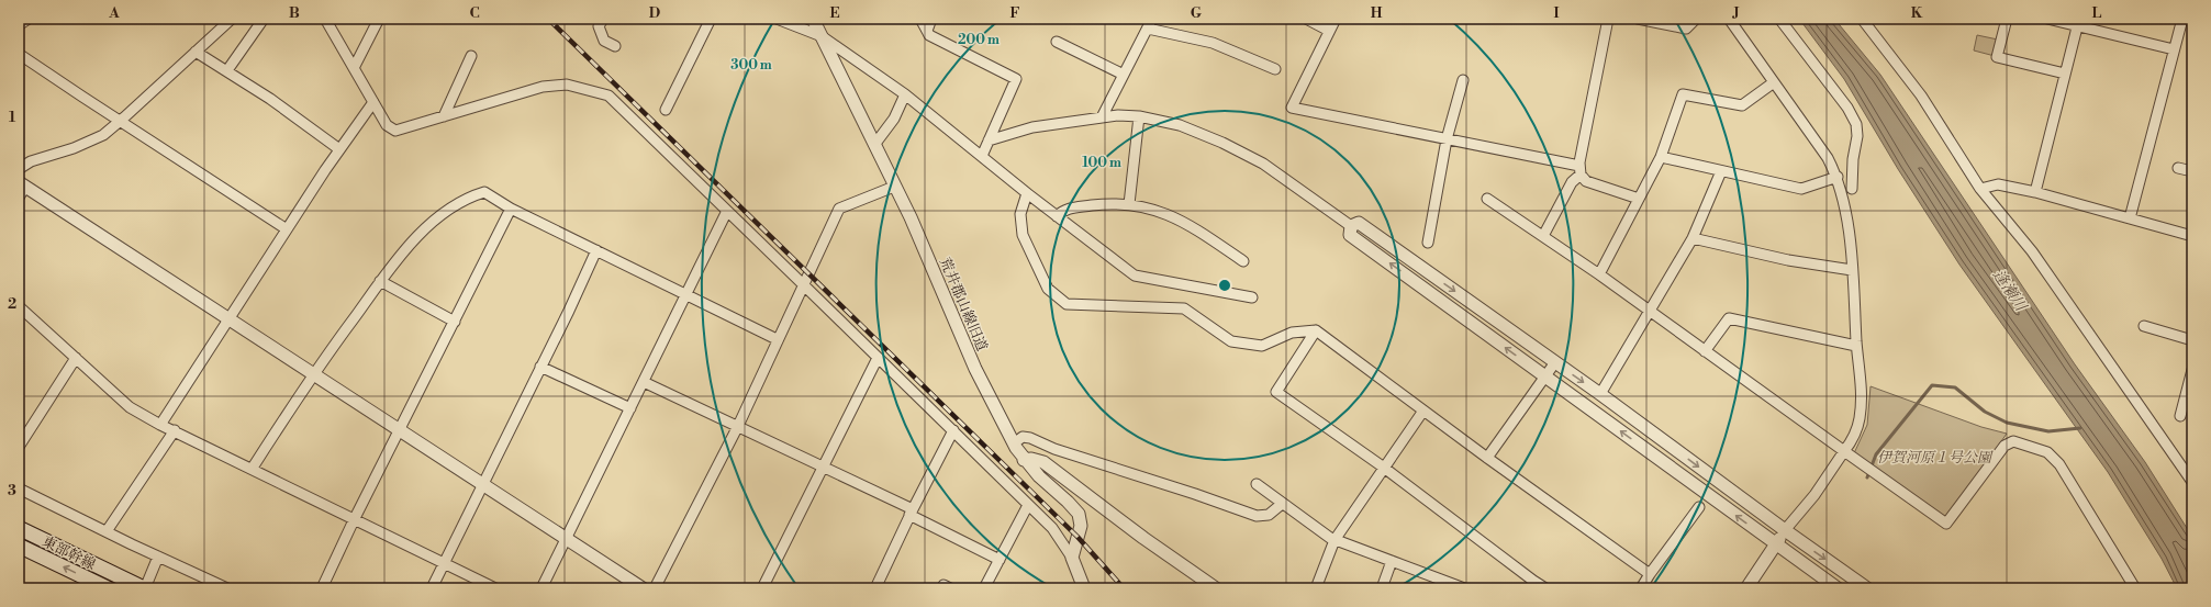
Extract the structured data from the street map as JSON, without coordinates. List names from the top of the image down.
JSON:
{
  "streets": {
    "main road": ["東部幹線"],
    "street": ["荒井郡山線旧道"]
  },
  "water": ["逢瀬川"],
  "parks": ["伊賀河原１号公園"],
  "grid": {
    "columns": [
      "A",
      "B",
      "C",
      "D",
      "E",
      "F",
      "G",
      "H",
      "I",
      "J",
      "K",
      "L"
    ],
    "rows": ["1", "2", "3"]
  },
  "rings": ["200 m", "300 m", "100 m"]
}
